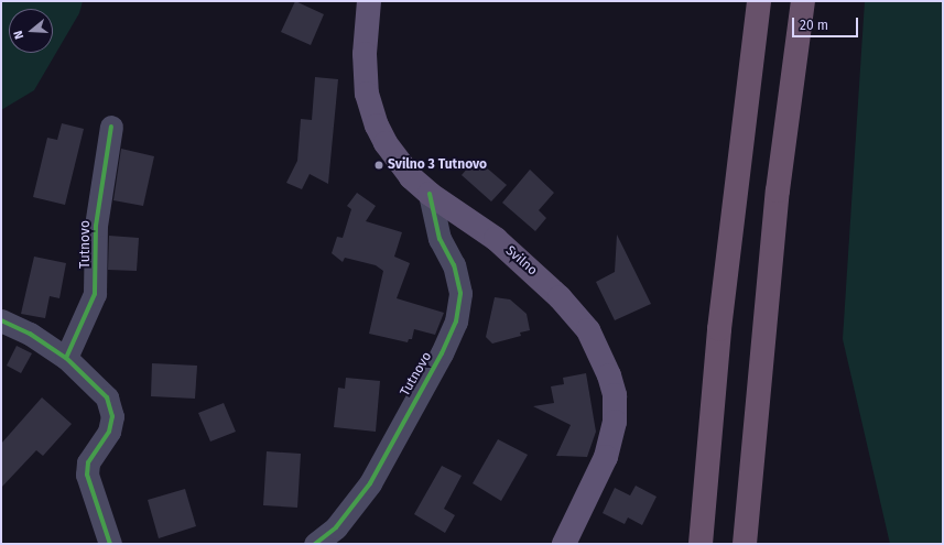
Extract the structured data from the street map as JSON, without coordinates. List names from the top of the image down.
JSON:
{
  "streets": {
    "main road": ["Svilno"],
    "street": ["Tutnovo"]
  },
  "crossings": [
    ["Tutnovo", "Svilno"]
  ],
  "places": ["Svilno 3 Tutnovo"],
  "scale_bar": "20 m",
  "north": "left"
}
